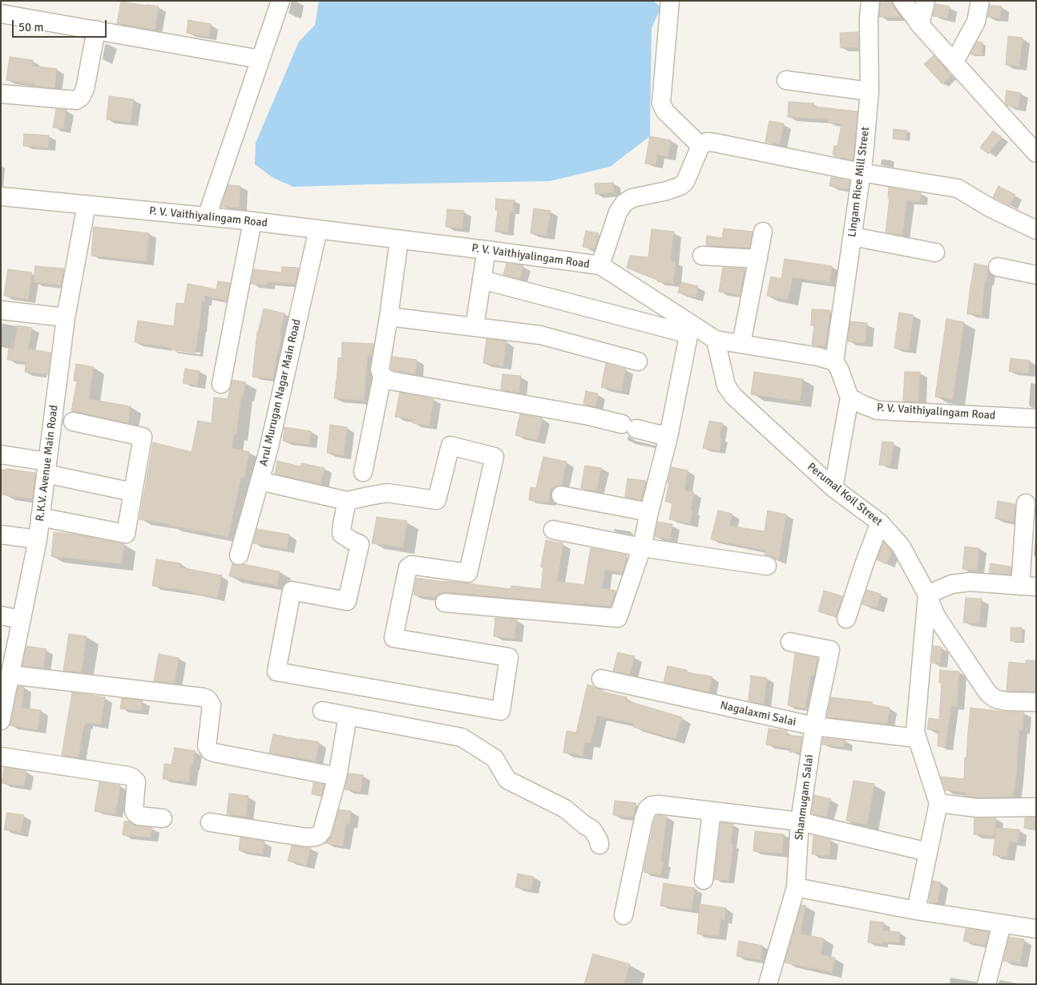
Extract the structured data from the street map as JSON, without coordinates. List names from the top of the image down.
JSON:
{
  "streets": {
    "street": [
      "Lingam Rice Mill Street",
      "P. V. Vaithiyalingam Road",
      "Arul Murugan Nagar Main Road",
      "R.K.V. Avenue Main Road",
      "Perumal Koil Street",
      "Nagalaxmi Salai",
      "Shanmugam Salai"
    ]
  },
  "crossings": [
    ["Lingam Rice Mill Street", "P. V. Vaithiyalingam Road"],
    ["P. V. Vaithiyalingam Road", "Arul Murugan Nagar Main Road"],
    ["P. V. Vaithiyalingam Road", "R.K.V. Avenue Main Road"],
    ["P. V. Vaithiyalingam Road", "Perumal Koil Street"],
    ["Nagalaxmi Salai", "Shanmugam Salai"]
  ],
  "scale_bar": "50 m"
}
